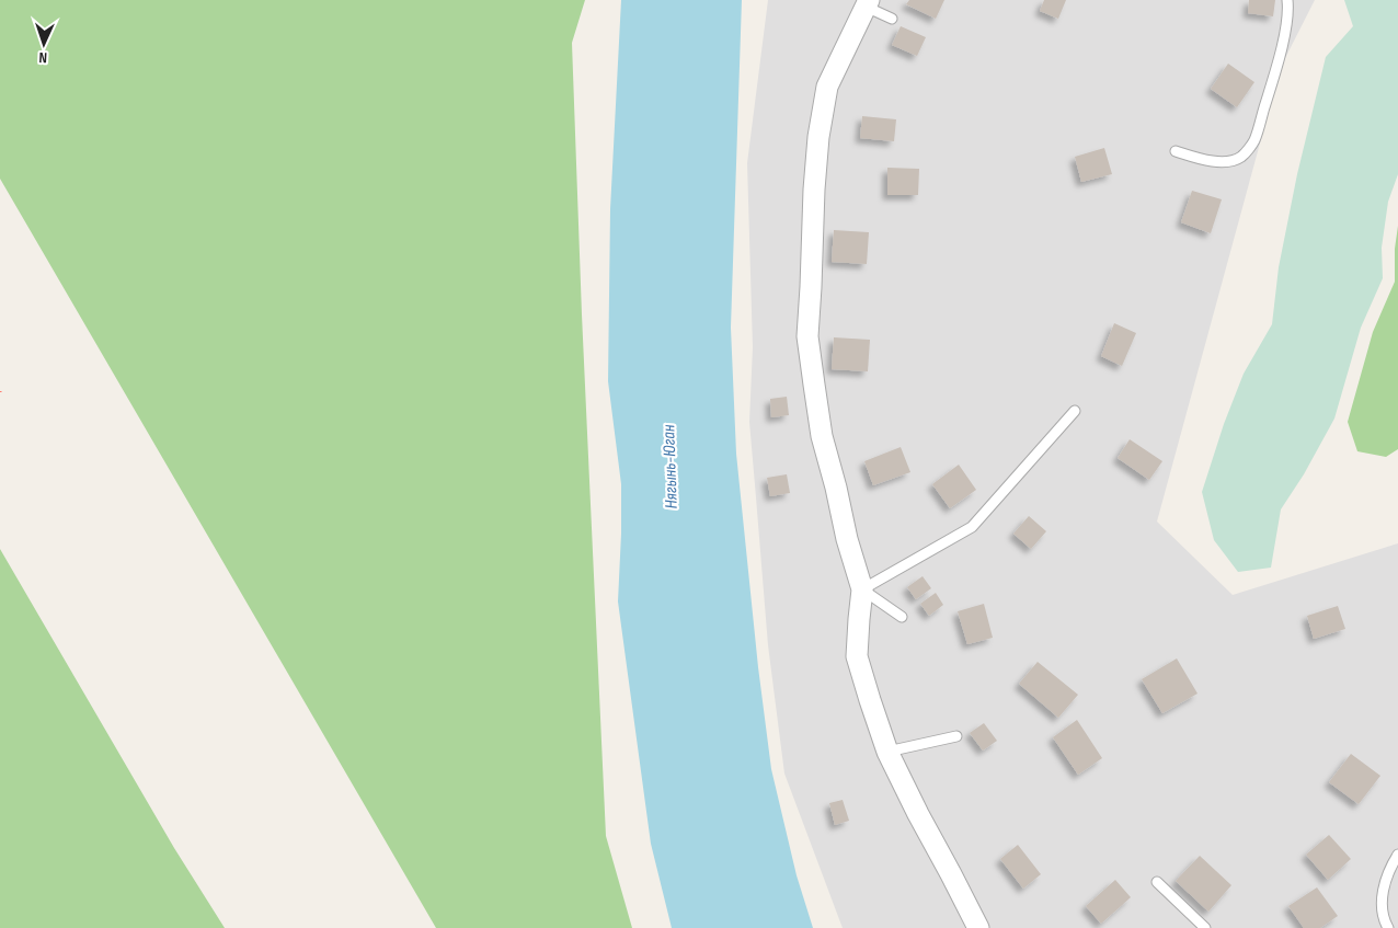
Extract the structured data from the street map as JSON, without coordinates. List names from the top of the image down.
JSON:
{
  "water": ["Нягынь-Юган"],
  "north": "bottom"
}
